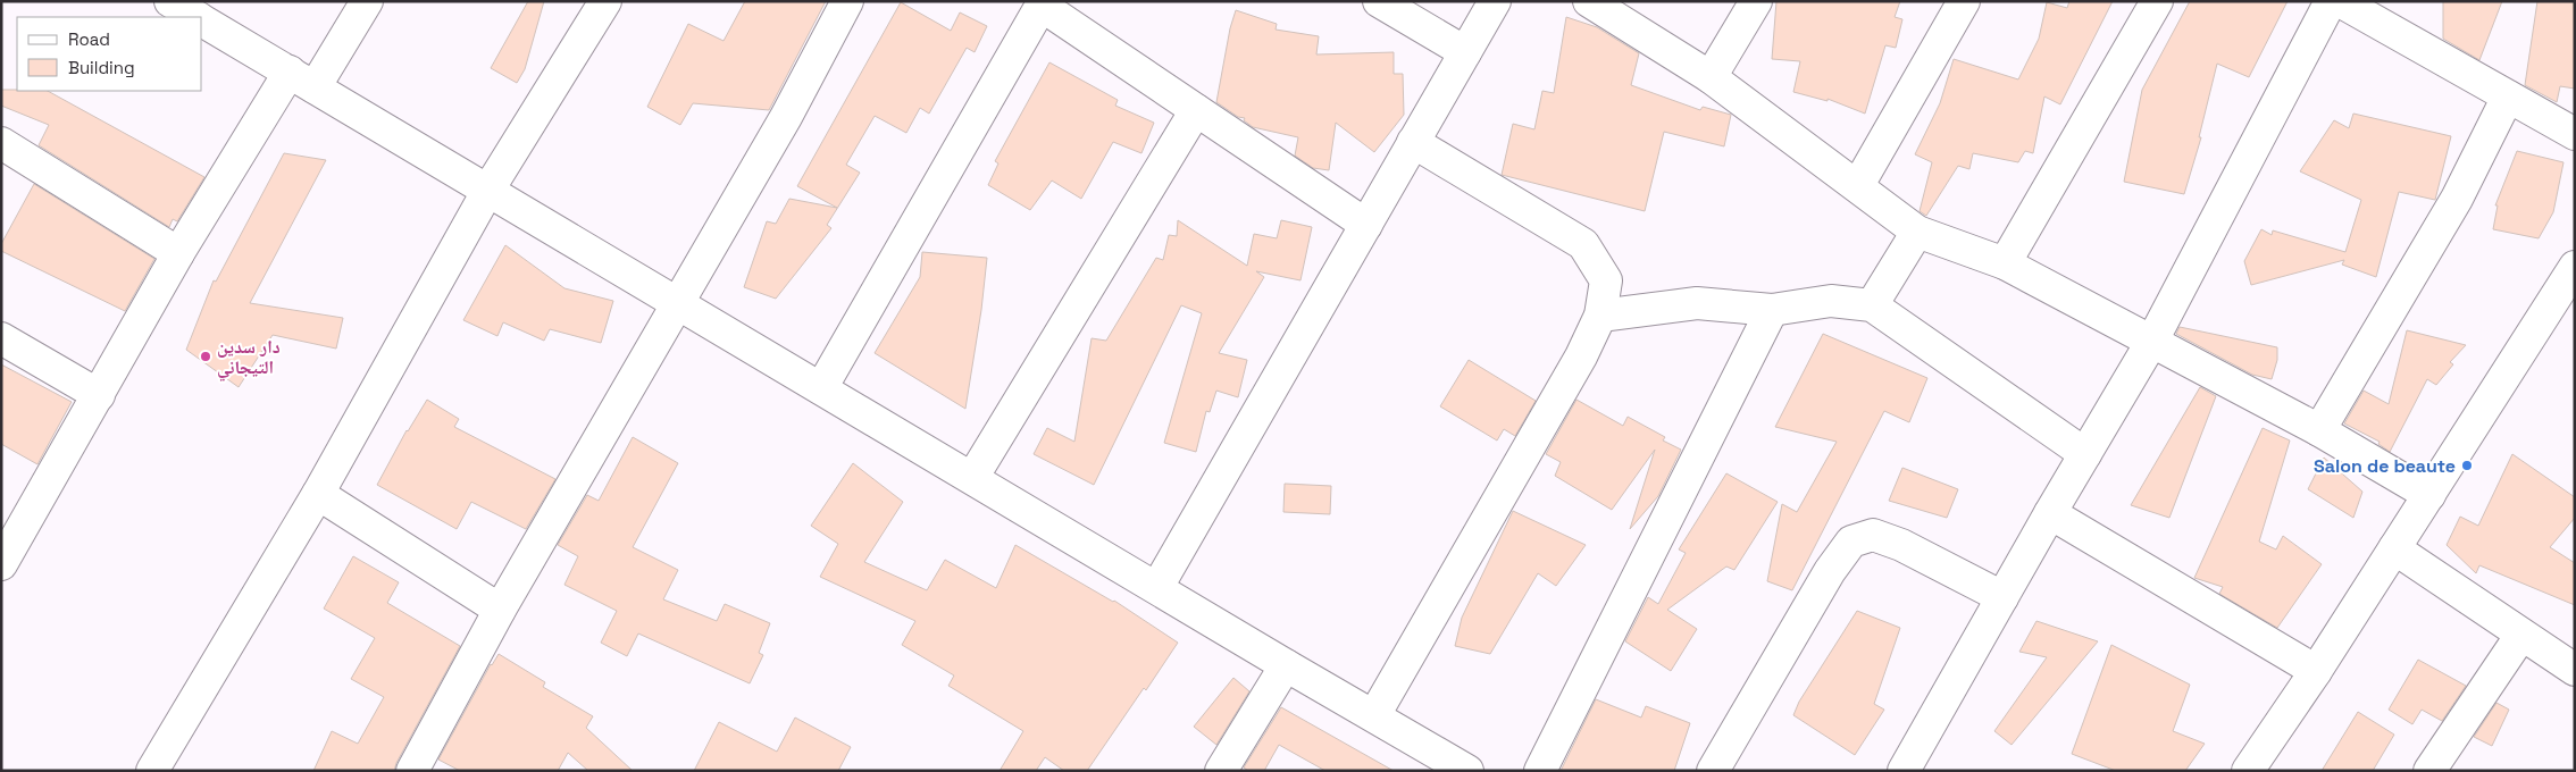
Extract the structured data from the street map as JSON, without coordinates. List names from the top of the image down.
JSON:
{
  "places": ["دار سدين التيجاني", "Salon de beaute"],
  "legend": ["Road", "Building"]
}
